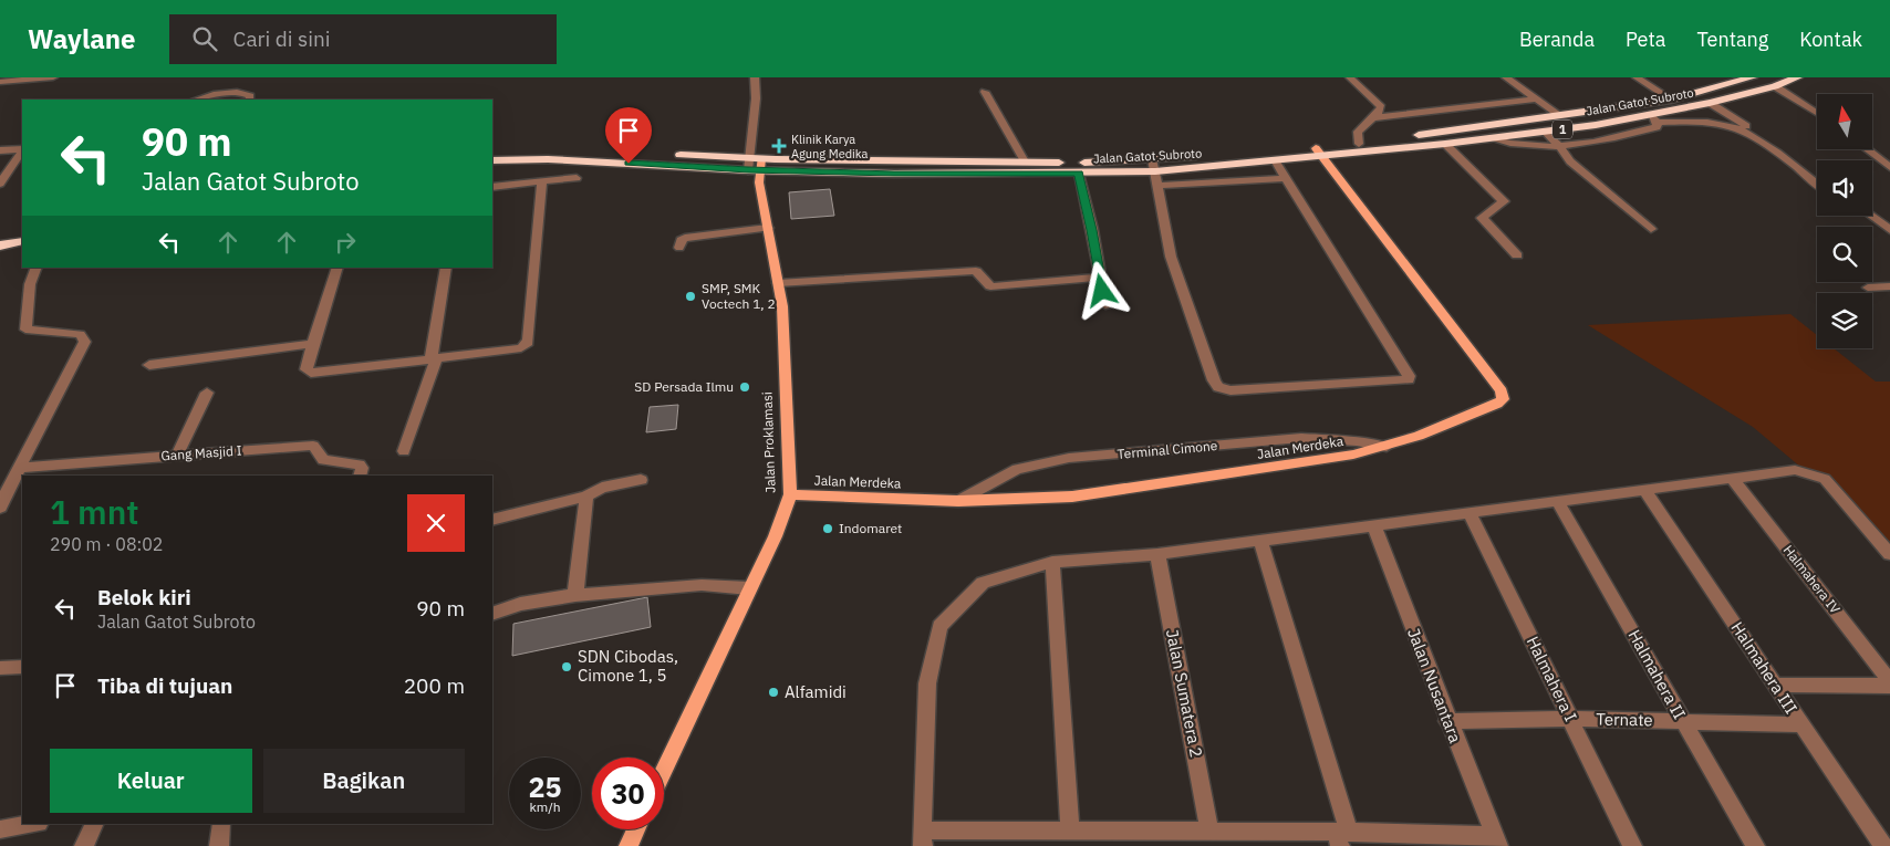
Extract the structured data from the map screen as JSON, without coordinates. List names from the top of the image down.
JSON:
{
  "streets": {
    "highway": ["Jalan Gatot Subroto", "1"],
    "main road": ["Jalan Proklamasi", "Jalan Merdeka"],
    "street": [
      "Terminal Cimone",
      "Gang Masjid I",
      "Halmahera IV",
      "Halmahera III",
      "Halmahera II",
      "Halmahera I",
      "Jalan Nusantara",
      "Jalan Sumatera 2",
      "Ternate"
    ]
  },
  "crossings": [
    ["Jalan Gatot Subroto", "1"],
    ["Jalan Gatot Subroto", "Jalan Proklamasi"],
    ["Jalan Gatot Subroto", "Jalan Merdeka"],
    ["1", "Jalan Merdeka"],
    ["Jalan Proklamasi", "Jalan Merdeka"],
    ["Jalan Merdeka", "Terminal Cimone"],
    ["Halmahera III", "Ternate"],
    ["Halmahera II", "Ternate"],
    ["Halmahera I", "Ternate"],
    ["Jalan Nusantara", "Ternate"]
  ],
  "places": {
    "health": ["Klinik Karya Agung Medika"],
    "other": [
      "SMP, SMK Voctech 1, 2",
      "SD Persada Ilmu",
      "Indomaret",
      "SDN Cibodas, Cimone 1, 5",
      "Alfamidi"
    ]
  },
  "north": "top",
  "page": {
    "header": "Waylane",
    "search": "Cari di sini",
    "nav": [
      "Beranda",
      "Peta",
      "Tentang",
      "Kontak"
    ],
    "turn": ["90 m", "Jalan Gatot Subroto"],
    "heading": ["1 mnt", "290 m · 08:02"],
    "list": [
      {
        "name": "Belok kiri",
        "note": "Jalan Gatot Subroto",
        "value": "90 m"
      },
      {
        "name": "Tiba di tujuan",
        "value": "200 m"
      }
    ],
    "buttons": ["Keluar", "Bagikan"],
    "speed": "25 km/h",
    "limit": "30"
  }
}
